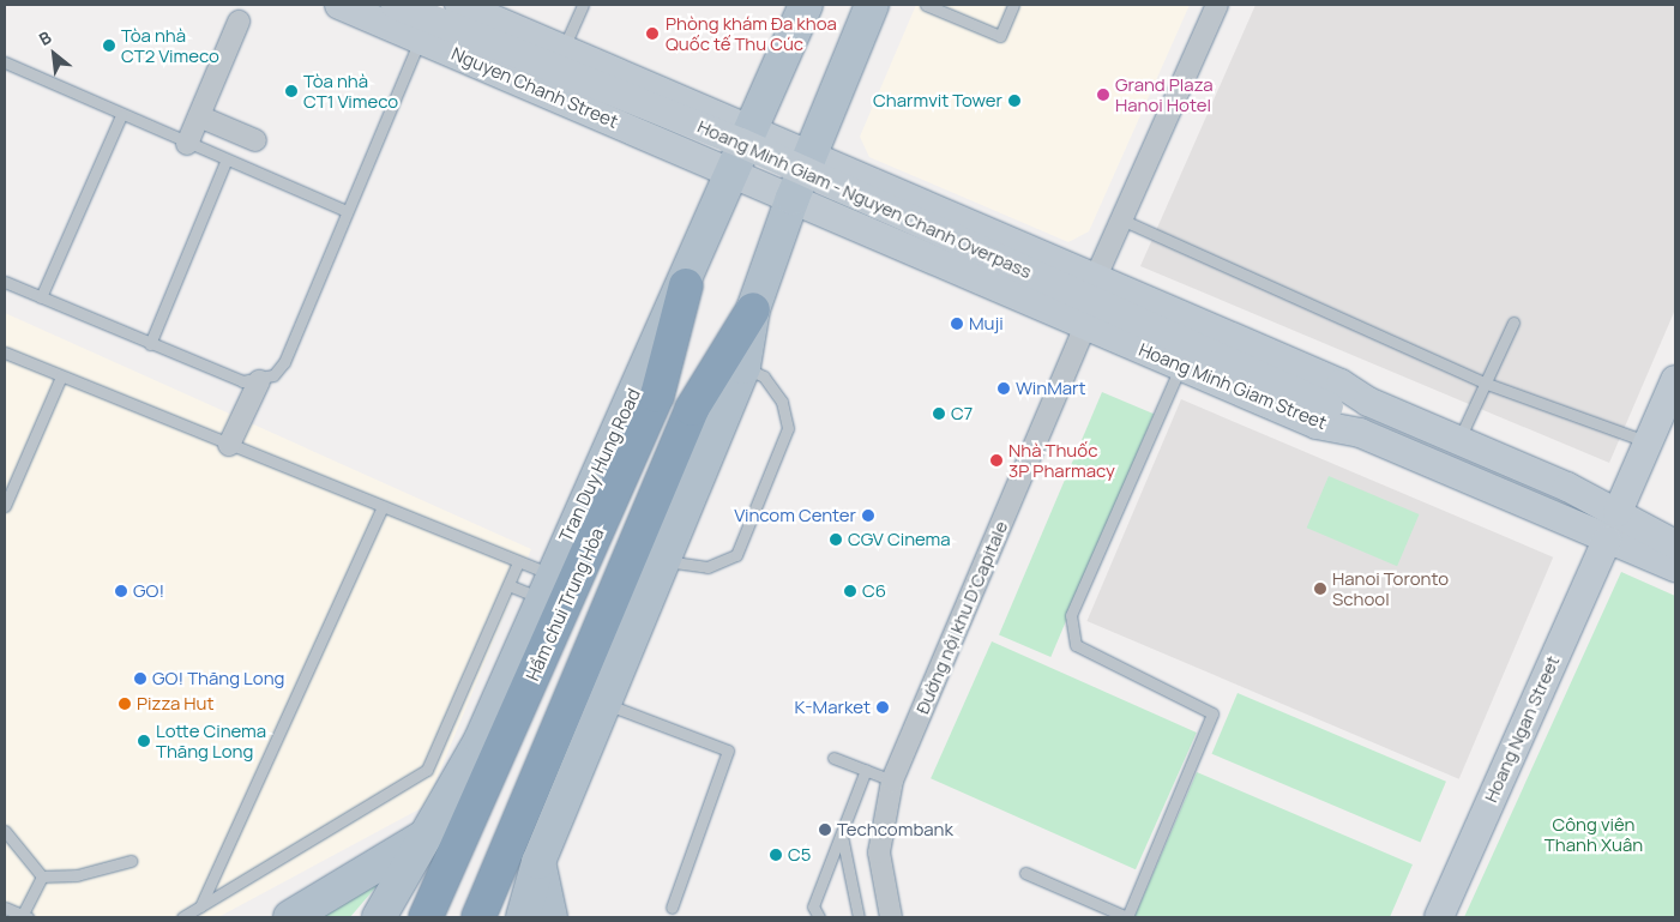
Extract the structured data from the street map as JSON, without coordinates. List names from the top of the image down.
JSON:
{
  "streets": {
    "highway": ["Hầm chui Trung Hòa"],
    "main road": ["Tran Duy Hung Road"],
    "street": [
      "Nguyen Chanh Street",
      "Hoang Minh Giam - Nguyen Chanh Overpass",
      "Hoang Minh Giam Street",
      "Đường nội khu D'Capitale",
      "Hoang Ngan Street"
    ]
  },
  "crossings": [
    ["Nguyen Chanh Street", "Hoang Minh Giam Street"],
    ["Nguyen Chanh Street", "Tran Duy Hung Road"],
    ["Hoang Minh Giam - Nguyen Chanh Overpass", "Hoang Minh Giam Street"],
    ["Hoang Minh Giam Street", "Đường nội khu D'Capitale"],
    ["Hoang Minh Giam Street", "Hoang Ngan Street"],
    ["Tran Duy Hung Road", "Hầm chui Trung Hòa"]
  ],
  "parks": ["Công viên Thanh Xuân"],
  "places": [
    "Phòng khám Đa khoa Quốc tế Thu Cúc",
    "Tòa nhà CT2 Vimeco",
    "Tòa nhà CT1 Vimeco",
    "Grand Plaza Hanoi Hotel",
    "Charmvit Tower",
    "Muji",
    "WinMart",
    "C7",
    "Nhà Thuốc 3P Pharmacy",
    "Vincom Center",
    "CGV Cinema",
    "Hanoi Toronto School",
    "GO!",
    "C6",
    "GO! Thăng Long",
    "Pizza Hut",
    "K-Market",
    "Lotte Cinema Thăng Long",
    "Techcombank",
    "C5"
  ],
  "north": "top left"
}
